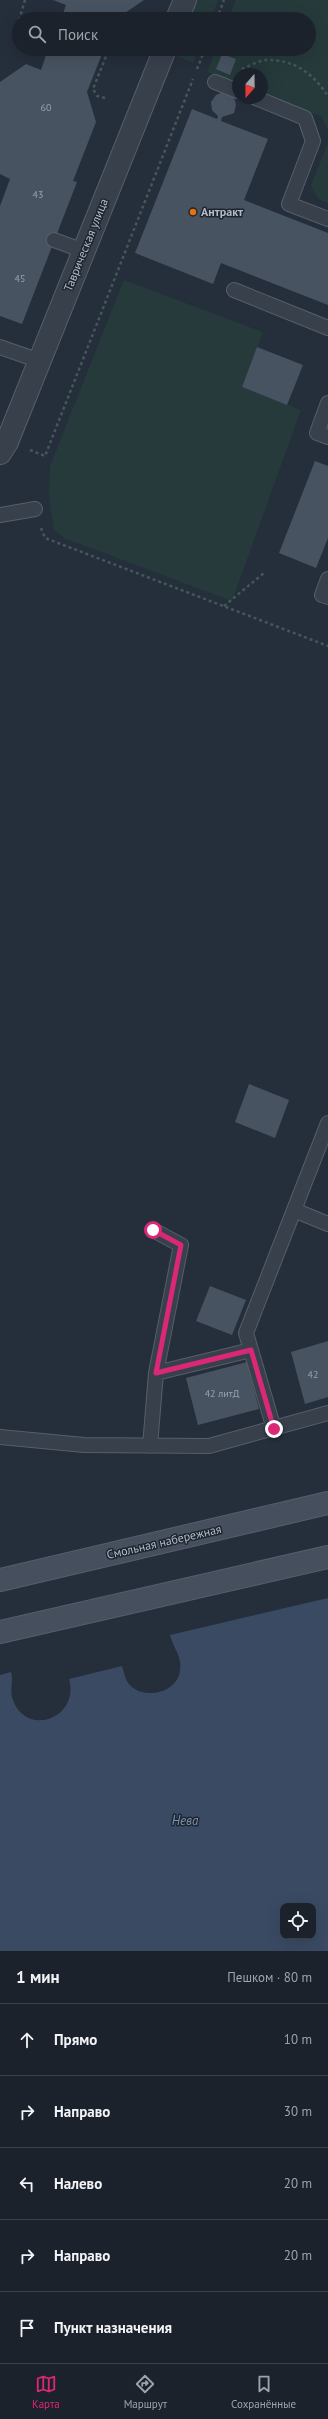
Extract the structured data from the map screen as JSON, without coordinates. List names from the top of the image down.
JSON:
{
  "streets": {
    "main road": ["Смольная набережная"],
    "street": ["Таврическая улица"]
  },
  "water": ["Нева"],
  "places": ["Антракт"],
  "house_numbers": [
    "60",
    "43",
    "45",
    "42",
    "42 литД"
  ],
  "north": "bottom",
  "page": {
    "search": "Поиск",
    "heading": ["1 мин", "Пешком · 80 m"],
    "list": [
      ["Прямо", "10 m"],
      ["Направо", "30 m"],
      ["Налево", "20 m"],
      ["Направо", "20 m"],
      "Пункт назначения"
    ],
    "nav": ["Карта", "Маршрут", "Сохранённые"]
  }
}
